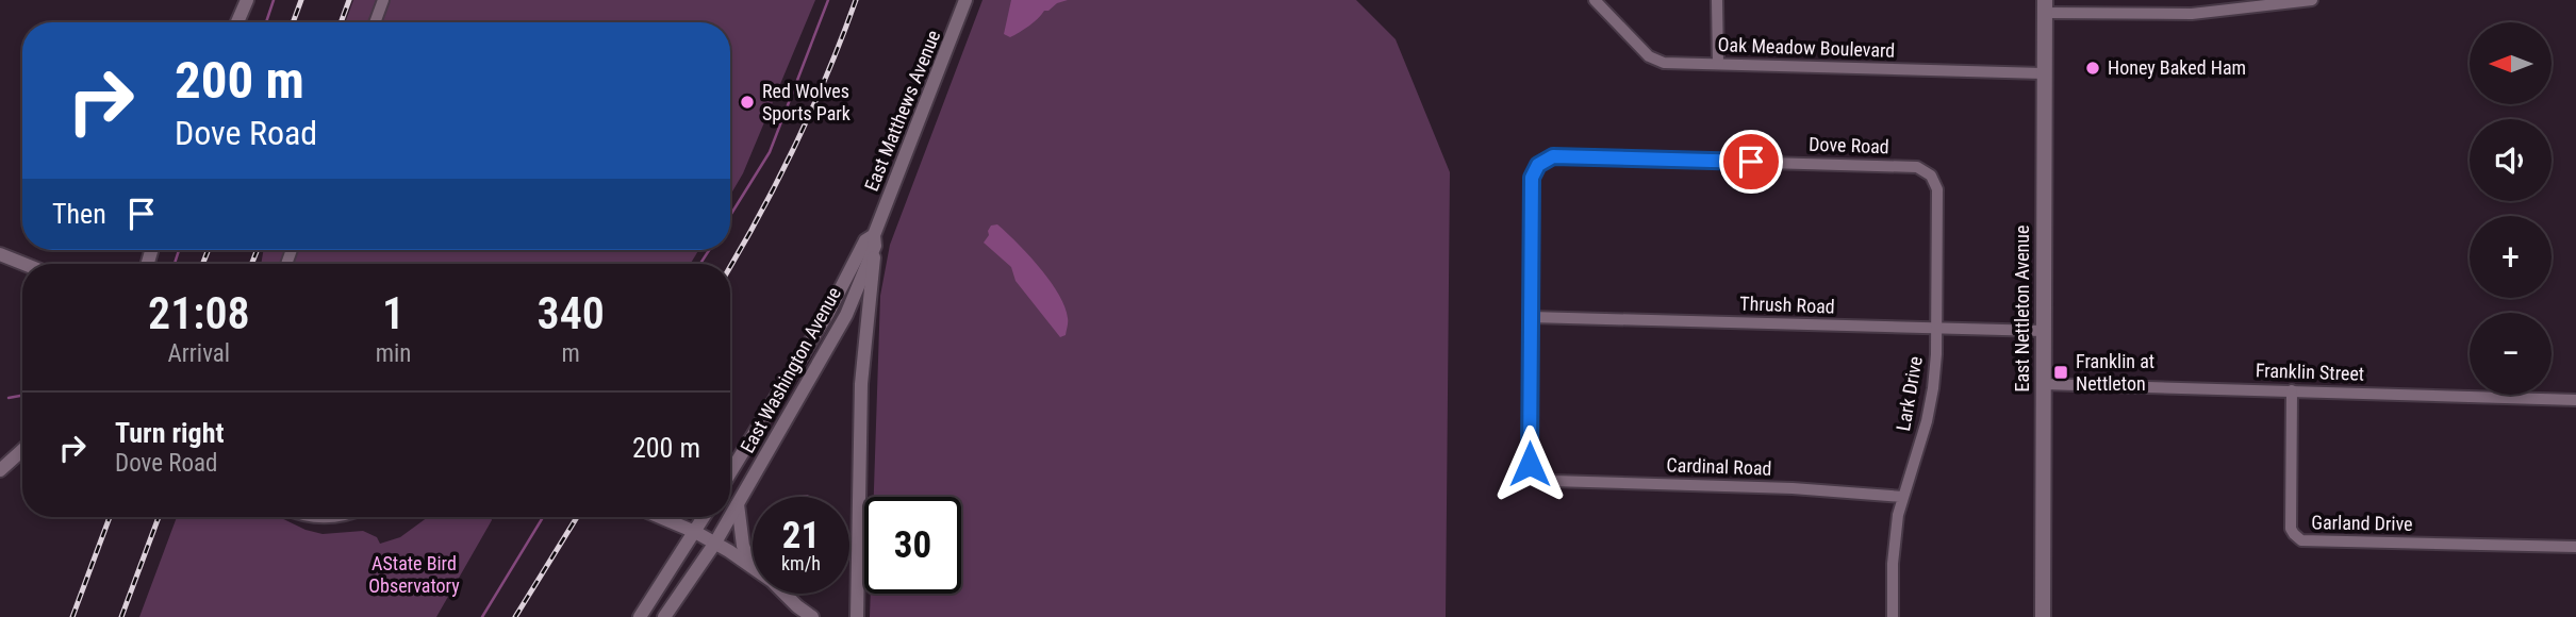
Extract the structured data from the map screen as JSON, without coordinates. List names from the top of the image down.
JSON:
{
  "streets": {
    "main road": ["East Nettleton Avenue"],
    "street": [
      "Oak Meadow Boulevard",
      "East Matthews Avenue",
      "Dove Road",
      "Thrush Road",
      "East Washington Avenue",
      "Franklin Street",
      "Lark Drive",
      "Cardinal Road",
      "Garland Drive"
    ]
  },
  "crossings": [
    ["Oak Meadow Boulevard", "East Nettleton Avenue"],
    ["East Matthews Avenue", "East Washington Avenue"],
    ["Dove Road", "Thrush Road"],
    ["Dove Road", "Lark Drive"],
    ["Dove Road", "Cardinal Road"],
    ["Thrush Road", "East Nettleton Avenue"],
    ["Thrush Road", "Lark Drive"],
    ["Thrush Road", "Cardinal Road"],
    ["East Nettleton Avenue", "Franklin Street"],
    ["Franklin Street", "Garland Drive"],
    ["Lark Drive", "Cardinal Road"]
  ],
  "parks": ["AState Bird Observatory"],
  "places": {
    "other": ["Honey Baked Ham", "Red Wolves Sports Park"],
    "transit": ["Franklin at Nettleton"]
  },
  "north": "left",
  "page": {
    "map_buttons": ["+", "−"],
    "turn": ["200 m", "Dove Road"],
    "then": "Then",
    "eta": [
      "21:08",
      "Arrival",
      "1",
      "min",
      "340",
      "m"
    ],
    "list": [
      {
        "name": "Turn right",
        "note": "Dove Road",
        "value": "200 m"
      }
    ],
    "speed": "21 km/h",
    "limit": "30"
  }
}
